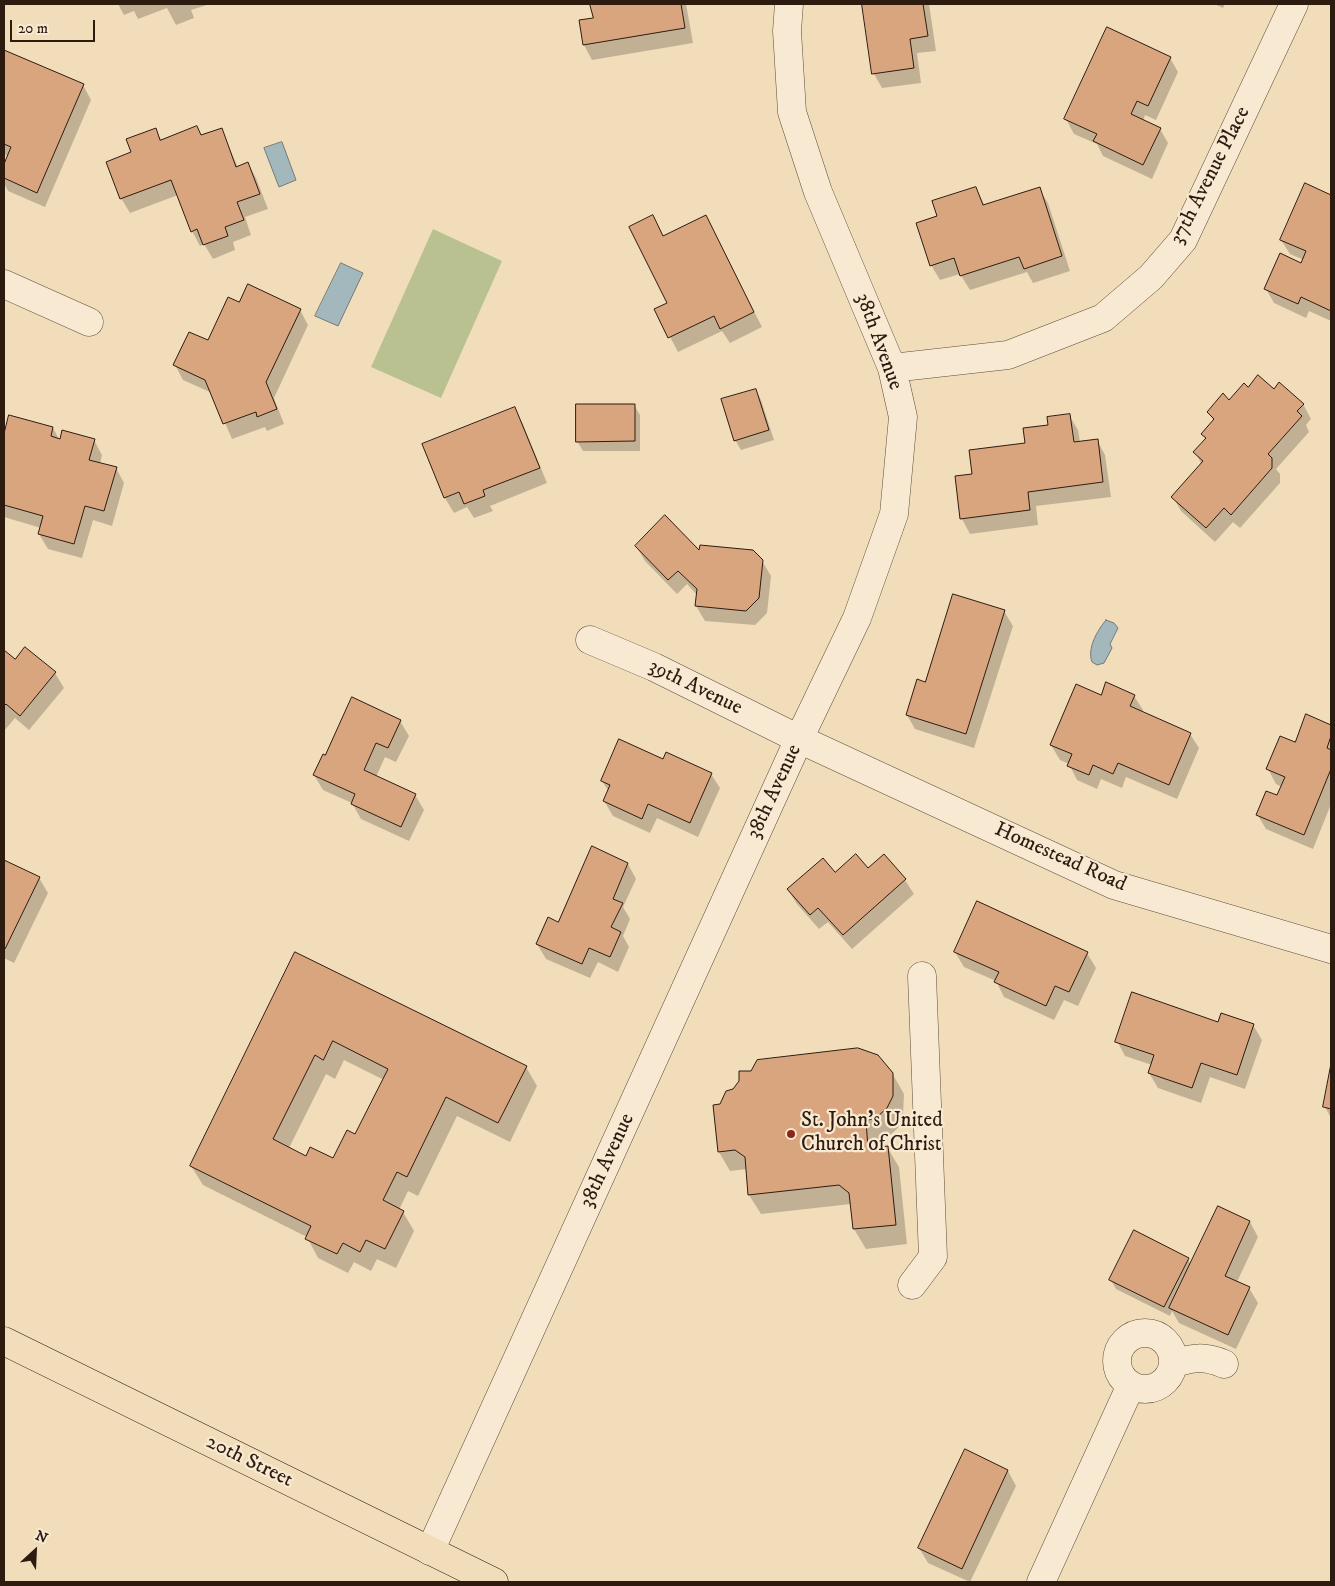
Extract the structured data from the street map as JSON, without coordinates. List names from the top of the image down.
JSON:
{
  "streets": {
    "main road": ["20th Street"],
    "street": [
      "37th Avenue Place",
      "38th Avenue",
      "39th Avenue",
      "Homestead Road"
    ]
  },
  "crossings": [
    ["37th Avenue Place", "38th Avenue"],
    ["38th Avenue", "39th Avenue"],
    ["38th Avenue", "Homestead Road"],
    ["38th Avenue", "20th Street"],
    ["39th Avenue", "Homestead Road"]
  ],
  "places": ["St. John's United Church of Christ"],
  "scale_bar": "20 m",
  "north": "top right"
}
